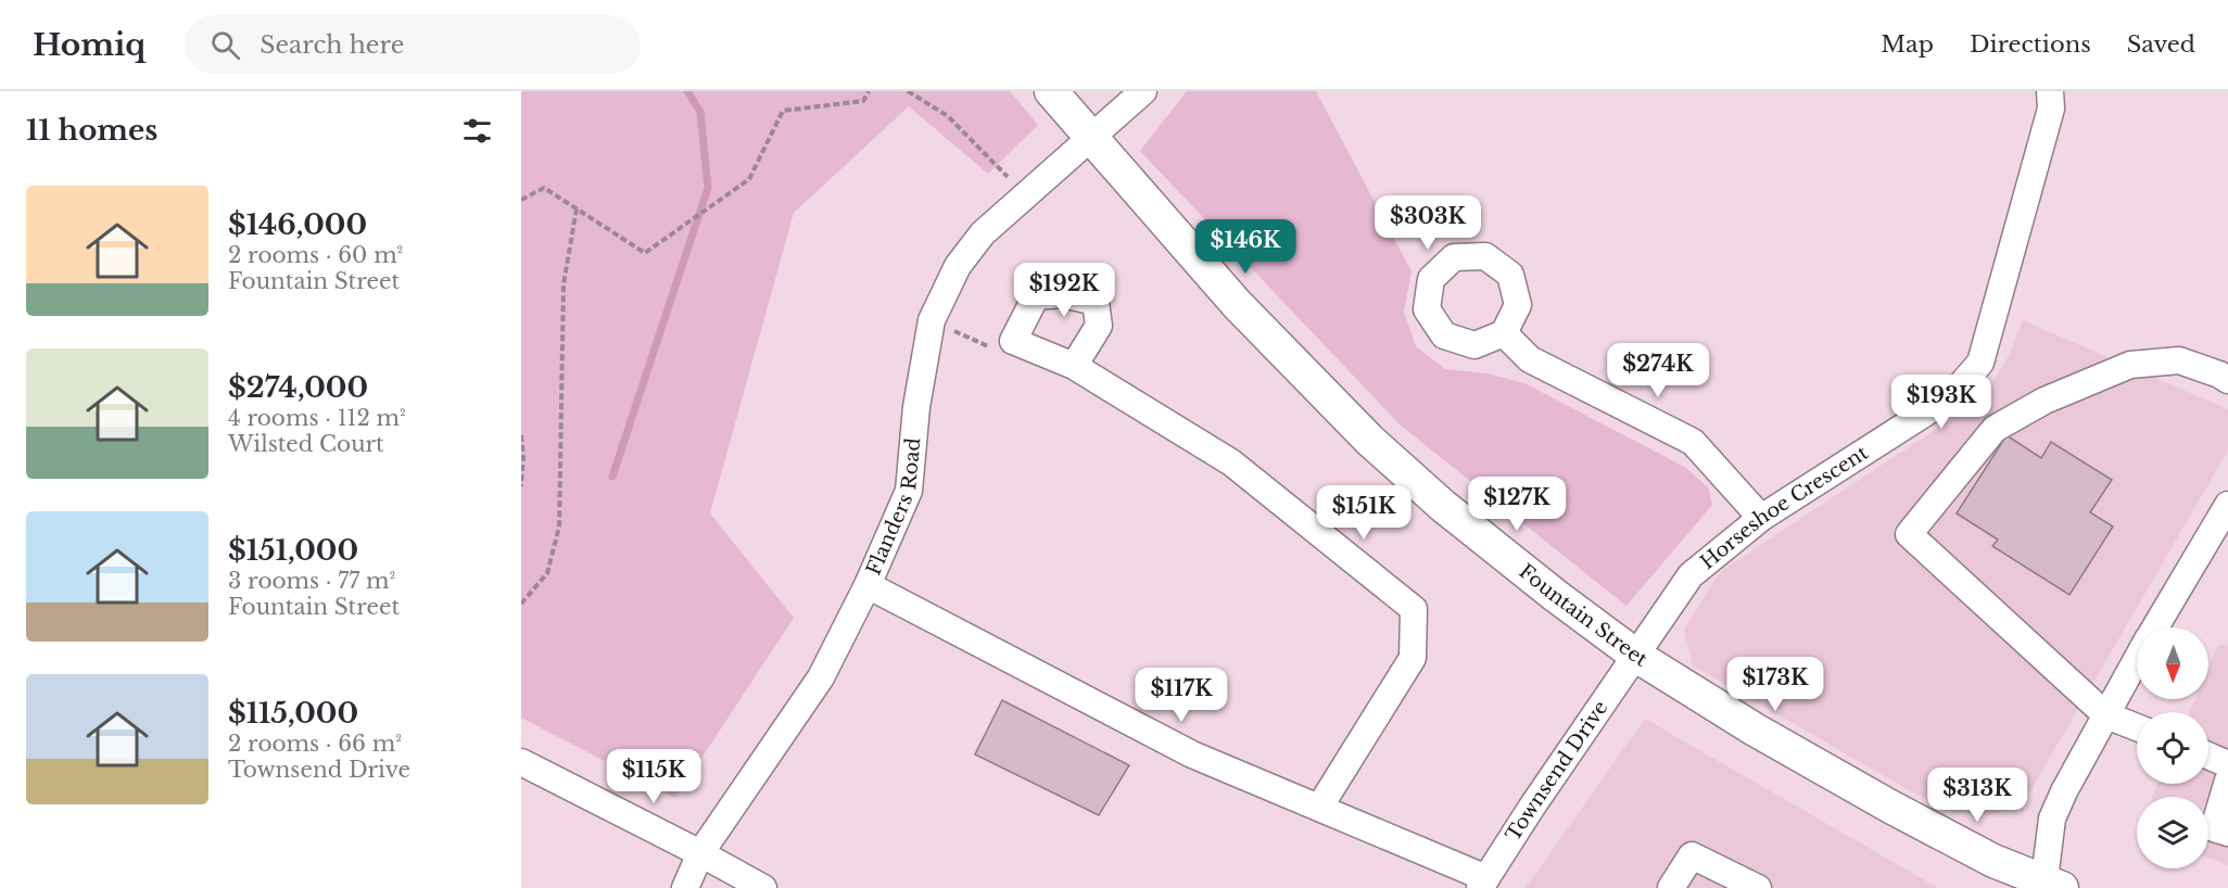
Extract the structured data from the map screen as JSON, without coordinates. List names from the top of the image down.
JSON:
{
  "streets": {
    "main road": ["Fountain Street"],
    "street": ["Flanders Road", "Horseshoe Crescent", "Townsend Drive"]
  },
  "crossings": [
    ["Flanders Road", "Fountain Street"],
    ["Horseshoe Crescent", "Fountain Street"],
    ["Horseshoe Crescent", "Townsend Drive"],
    ["Fountain Street", "Townsend Drive"]
  ],
  "north": "bottom",
  "page": {
    "header": "Homiq",
    "search": "Search here",
    "nav": ["Map", "Directions", "Saved"],
    "heading": "11 homes",
    "list": [
      {
        "name": "$146,000",
        "note": "2 rooms · 60 m² · Fountain Street"
      },
      {
        "name": "$274,000",
        "note": "4 rooms · 112 m² · Wilsted Court"
      },
      {
        "name": "$151,000",
        "note": "3 rooms · 77 m² · Fountain Street"
      },
      {
        "name": "$115,000",
        "note": "2 rooms · 66 m² · Townsend Drive"
      }
    ],
    "price": [
      "$303K",
      "$146K",
      "$192K",
      "$274K",
      "$193K",
      "$127K",
      "$151K",
      "$173K",
      "$117K",
      "$115K",
      "$313K"
    ]
  }
}
